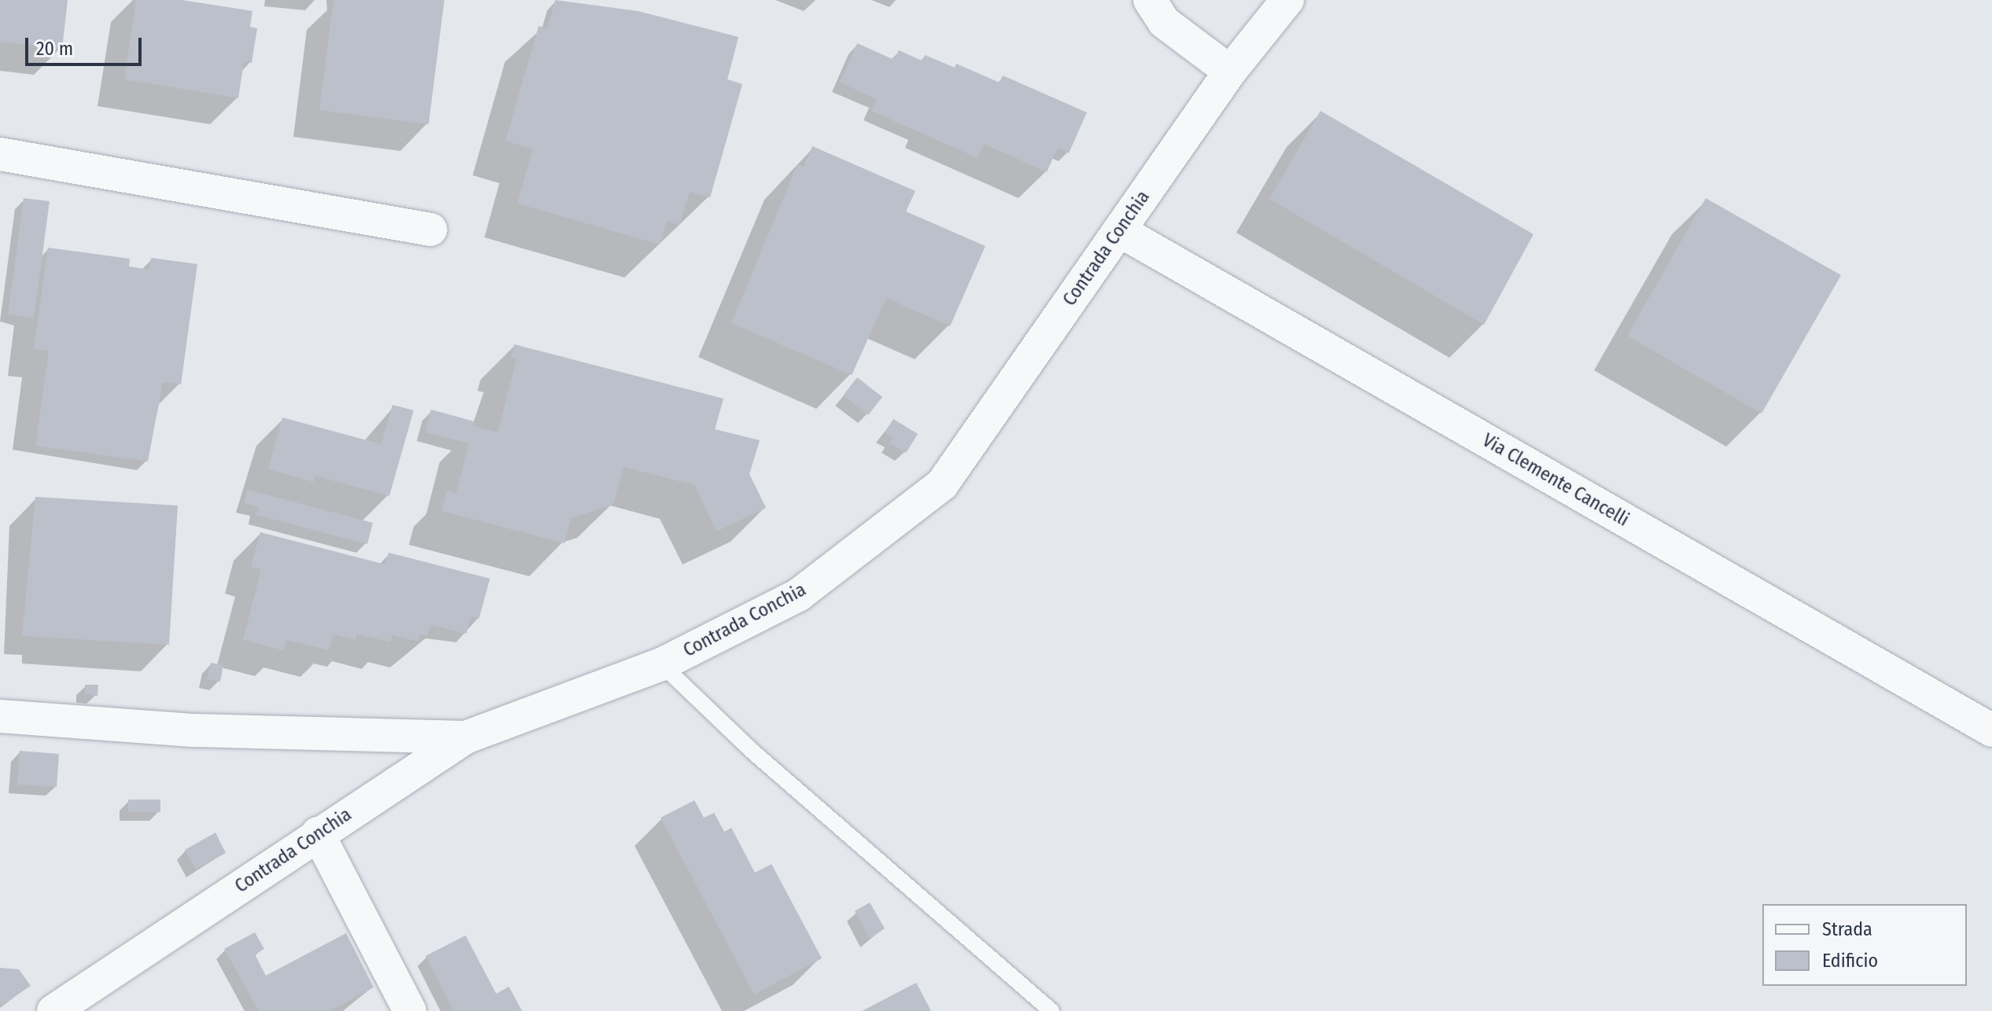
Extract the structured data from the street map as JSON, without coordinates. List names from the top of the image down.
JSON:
{
  "streets": {
    "street": ["Contrada Conchia", "Via Clemente Cancelli"]
  },
  "crossings": [
    ["Contrada Conchia", "Via Clemente Cancelli"]
  ],
  "legend": ["Strada", "Edificio"],
  "scale_bar": "20 m"
}
